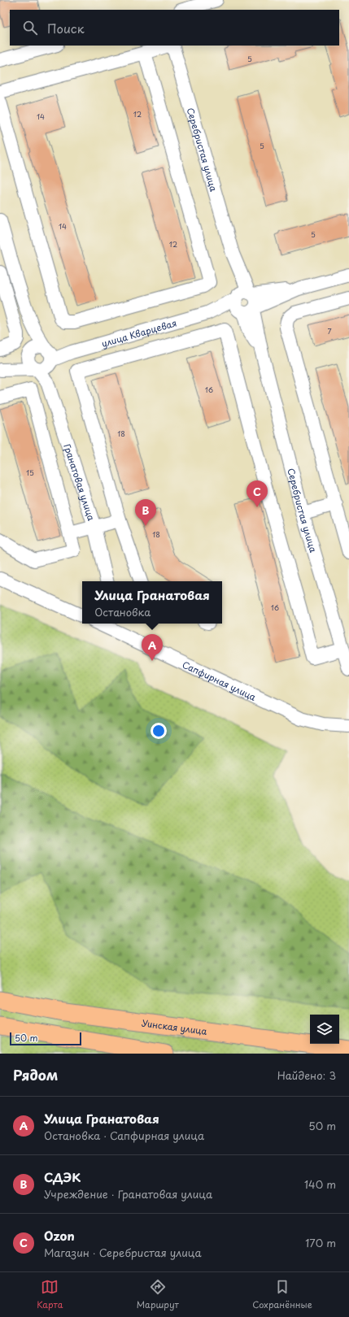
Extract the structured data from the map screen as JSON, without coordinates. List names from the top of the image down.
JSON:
{
  "streets": {
    "main road": ["Уинская улица"],
    "street": [
      "Серебристая улица",
      "улица Кварцевая",
      "Гранатовая улица",
      "Сапфирная улица"
    ]
  },
  "crossings": [
    ["улица Кварцевая", "Гранатовая улица"]
  ],
  "house_numbers": [
    "5",
    "12",
    "14",
    "5",
    "14",
    "5",
    "12",
    "7",
    "16",
    "18",
    "15",
    "18",
    "16"
  ],
  "scale_bar": "50 m",
  "page": {
    "search": "Поиск",
    "pins": ["C", "B", "A"],
    "popup": ["Улица Гранатовая", "Остановка"],
    "scale": "50 m",
    "heading": ["Рядом", "Найдено: 3"],
    "list": [
      {
        "mark": "A",
        "name": "Улица Гранатовая",
        "note": "Остановка · Сапфирная улица",
        "value": "50 m"
      },
      {
        "mark": "B",
        "name": "СДЭК",
        "note": "Учреждение · Гранатовая улица",
        "value": "140 m"
      },
      {
        "mark": "C",
        "name": "Ozon",
        "note": "Магазин · Серебристая улица",
        "value": "170 m"
      }
    ],
    "nav": ["Карта", "Маршрут", "Сохранённые"]
  }
}
